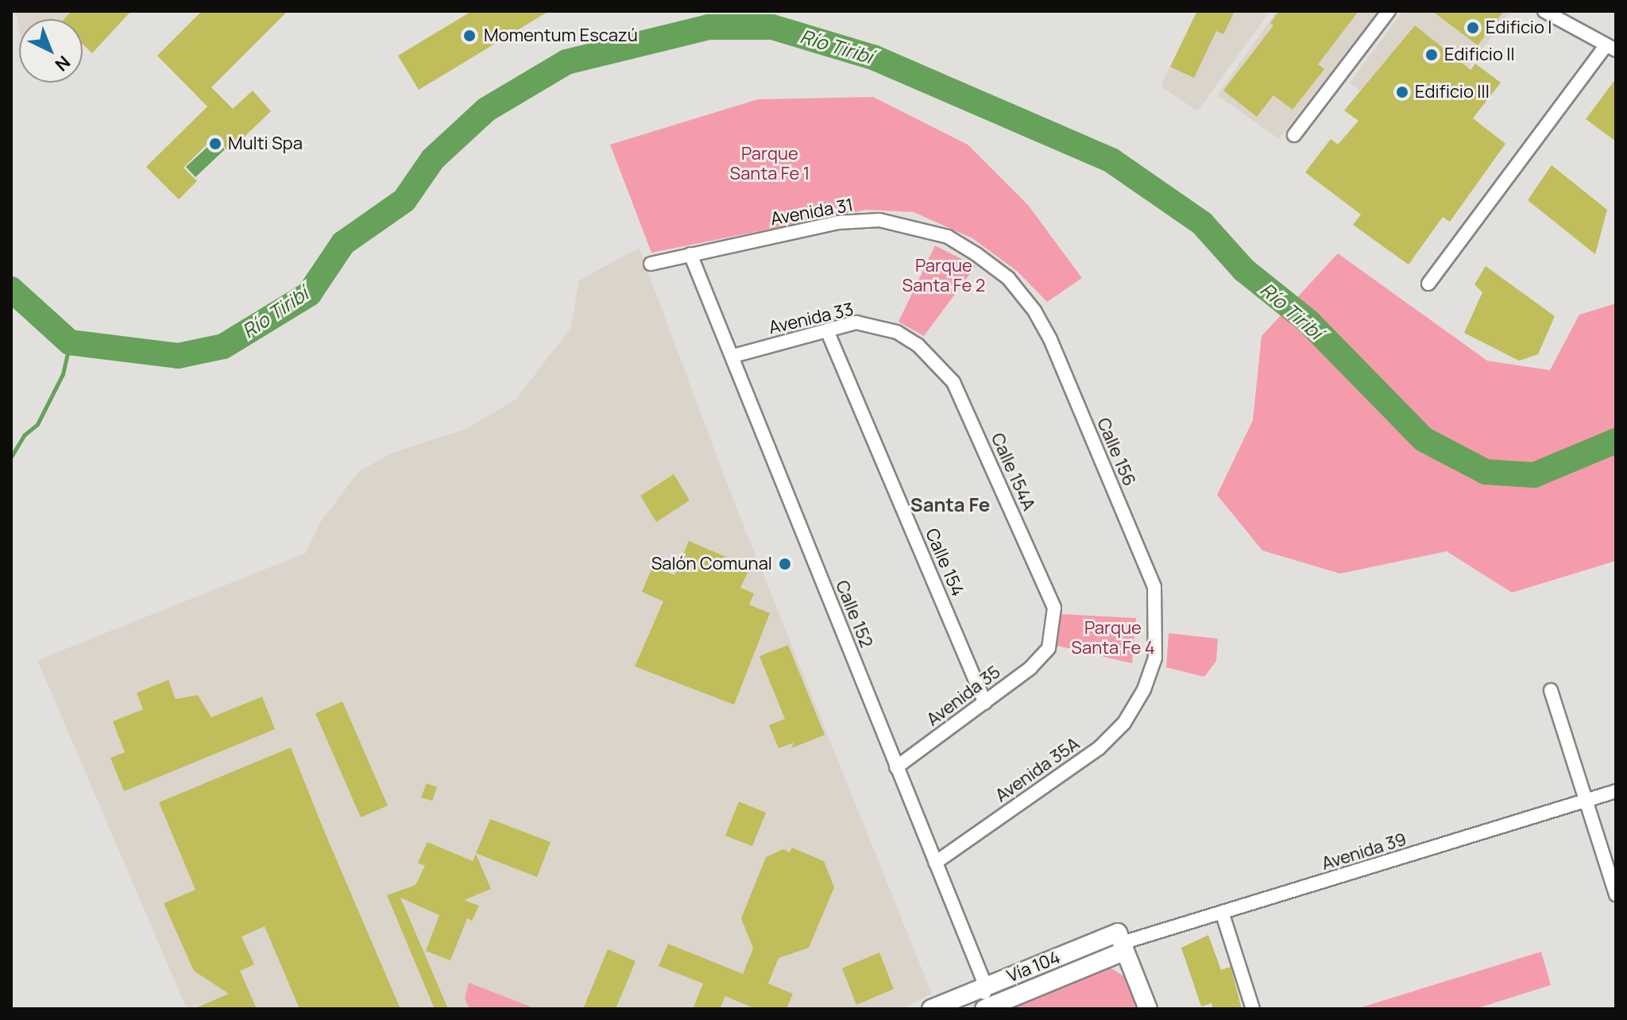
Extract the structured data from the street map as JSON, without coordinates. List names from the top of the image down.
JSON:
{
  "streets": {
    "main road": ["Vía 104"],
    "street": [
      "Avenida 31",
      "Avenida 33",
      "Calle 156",
      "Calle 154A",
      "Calle 154",
      "Calle 152",
      "Avenida 35",
      "Avenida 35A",
      "Avenida 39"
    ]
  },
  "crossings": [
    ["Avenida 31", "Calle 156"],
    ["Avenida 31", "Calle 152"],
    ["Avenida 33", "Calle 154A"],
    ["Avenida 33", "Calle 154"],
    ["Avenida 33", "Calle 152"],
    ["Calle 156", "Avenida 35A"],
    ["Calle 154A", "Avenida 35"],
    ["Calle 154", "Avenida 35"],
    ["Calle 152", "Avenida 35"],
    ["Calle 152", "Avenida 35A"],
    ["Calle 152", "Vía 104"],
    ["Avenida 39", "Vía 104"]
  ],
  "districts": ["Santa Fe"],
  "water": ["Río Tiribí"],
  "parks": ["Parque Santa Fe 1", "Parque Santa Fe 2", "Parque Santa Fe 4"],
  "places": [
    "Edificio I",
    "Momentum Escazú",
    "Edificio II",
    "Edificio III",
    "Multi Spa",
    "Salón Comunal"
  ],
  "north": "bottom right"
}
